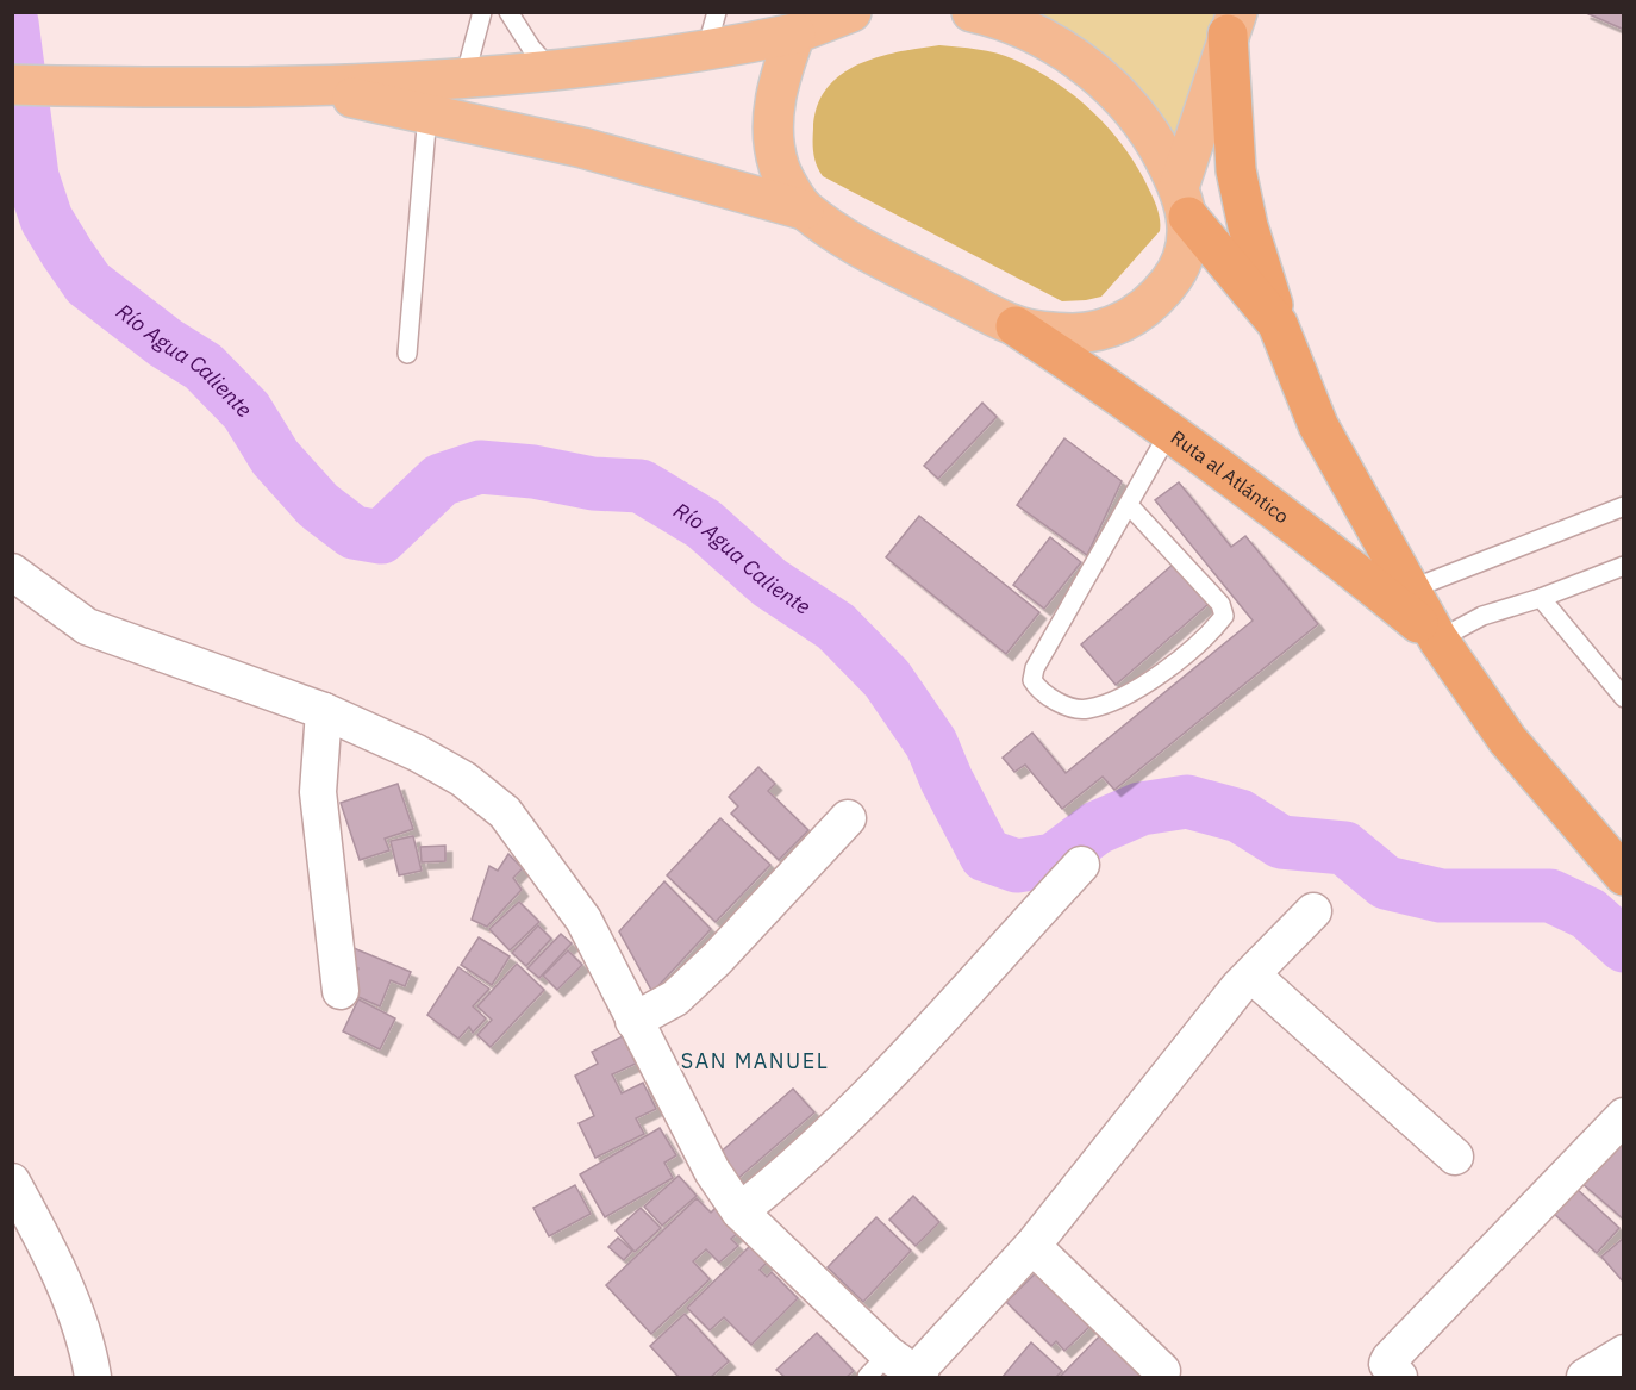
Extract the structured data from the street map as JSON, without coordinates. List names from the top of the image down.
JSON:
{
  "streets": {
    "highway": ["Ruta al Atlántico"]
  },
  "districts": ["SAN MANUEL"],
  "water": ["Río Agua Caliente"]
}
